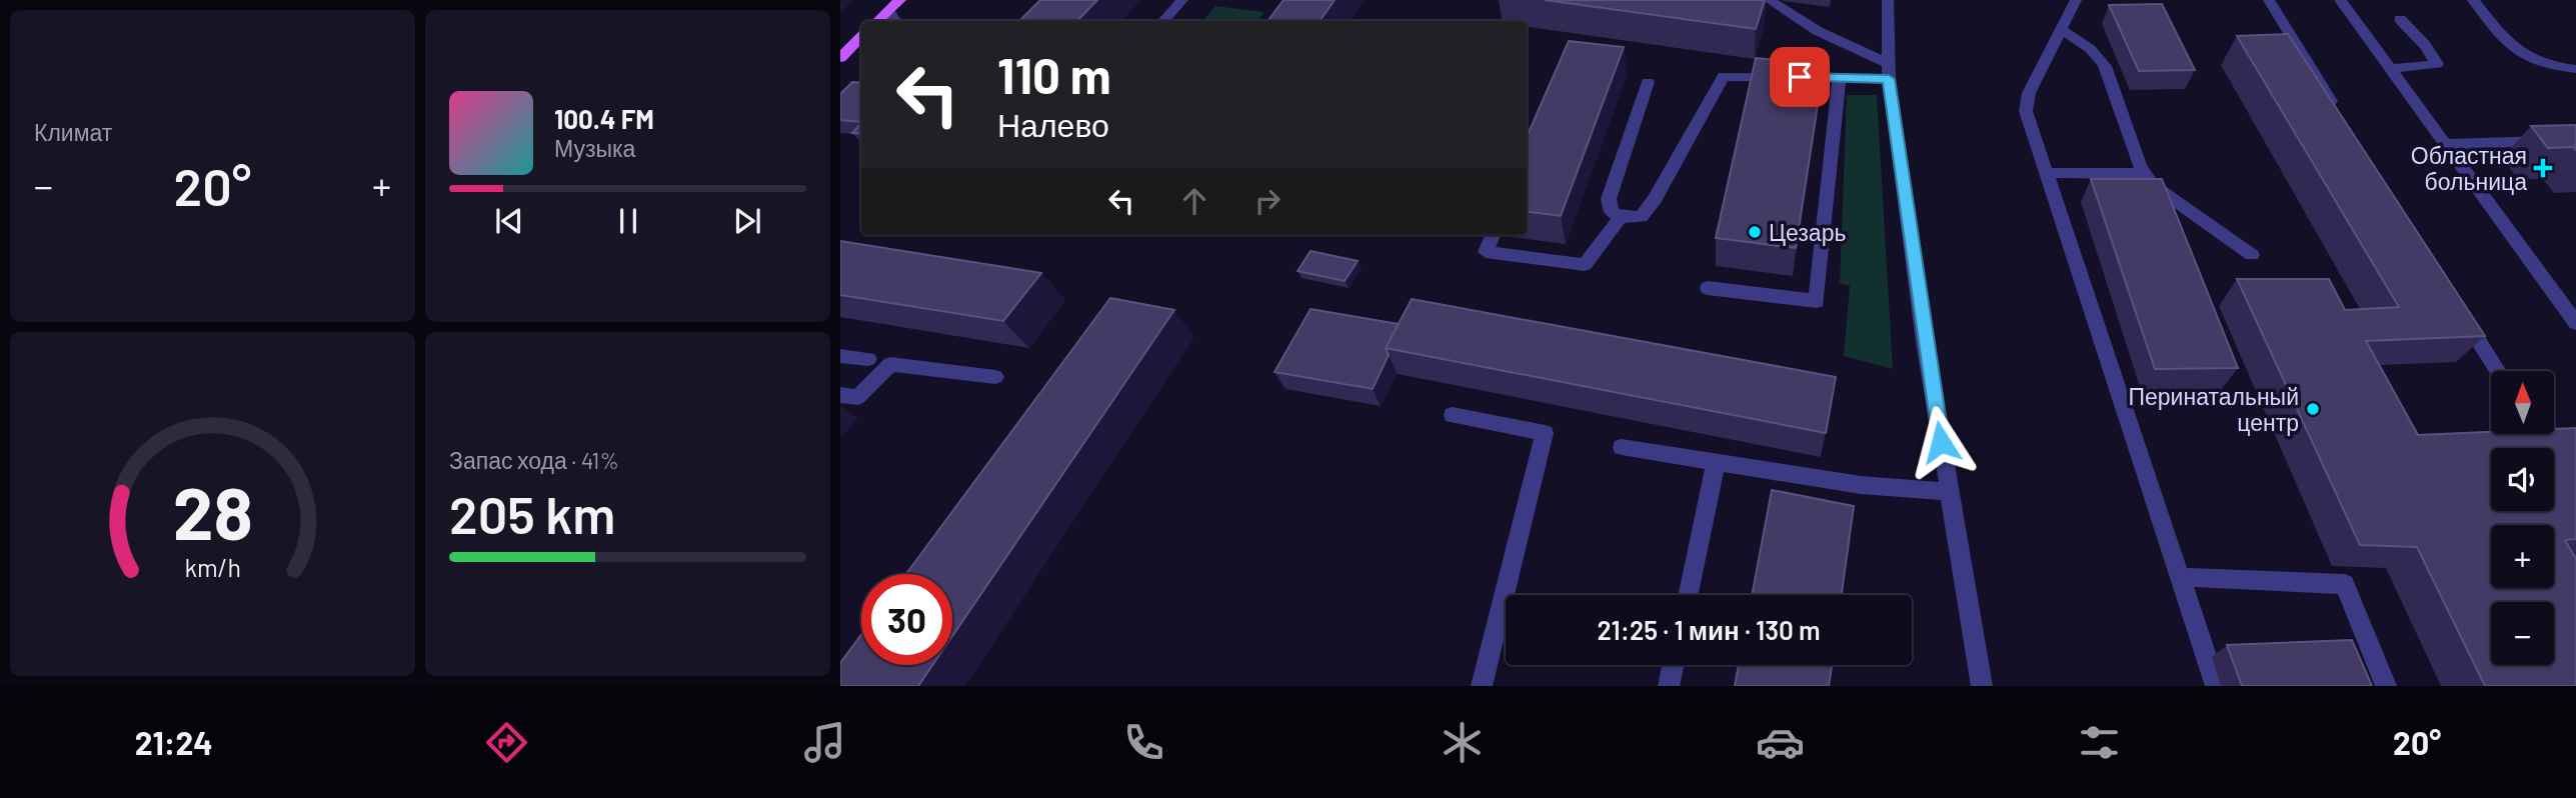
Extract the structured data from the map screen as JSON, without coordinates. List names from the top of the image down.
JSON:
{
  "places": {
    "health": ["Областная больница"],
    "other": ["Цезарь", "Перинатальный центр"]
  },
  "north": "top",
  "page": {
    "tile": [
      "Климат",
      ["Запас хода · 41%", "205 km"]
    ],
    "turn": ["110 m", "Налево"],
    "song": ["100.4 FM", "Музыка"],
    "heat": ["−", "20°", "+"],
    "map_buttons": ["+", "−"],
    "limit": "30",
    "trip": "21:25 · 1 мин · 130 m",
    "tabs": ["21:24", "20°"],
    "gauge": ["28", "km/h"]
  }
}
